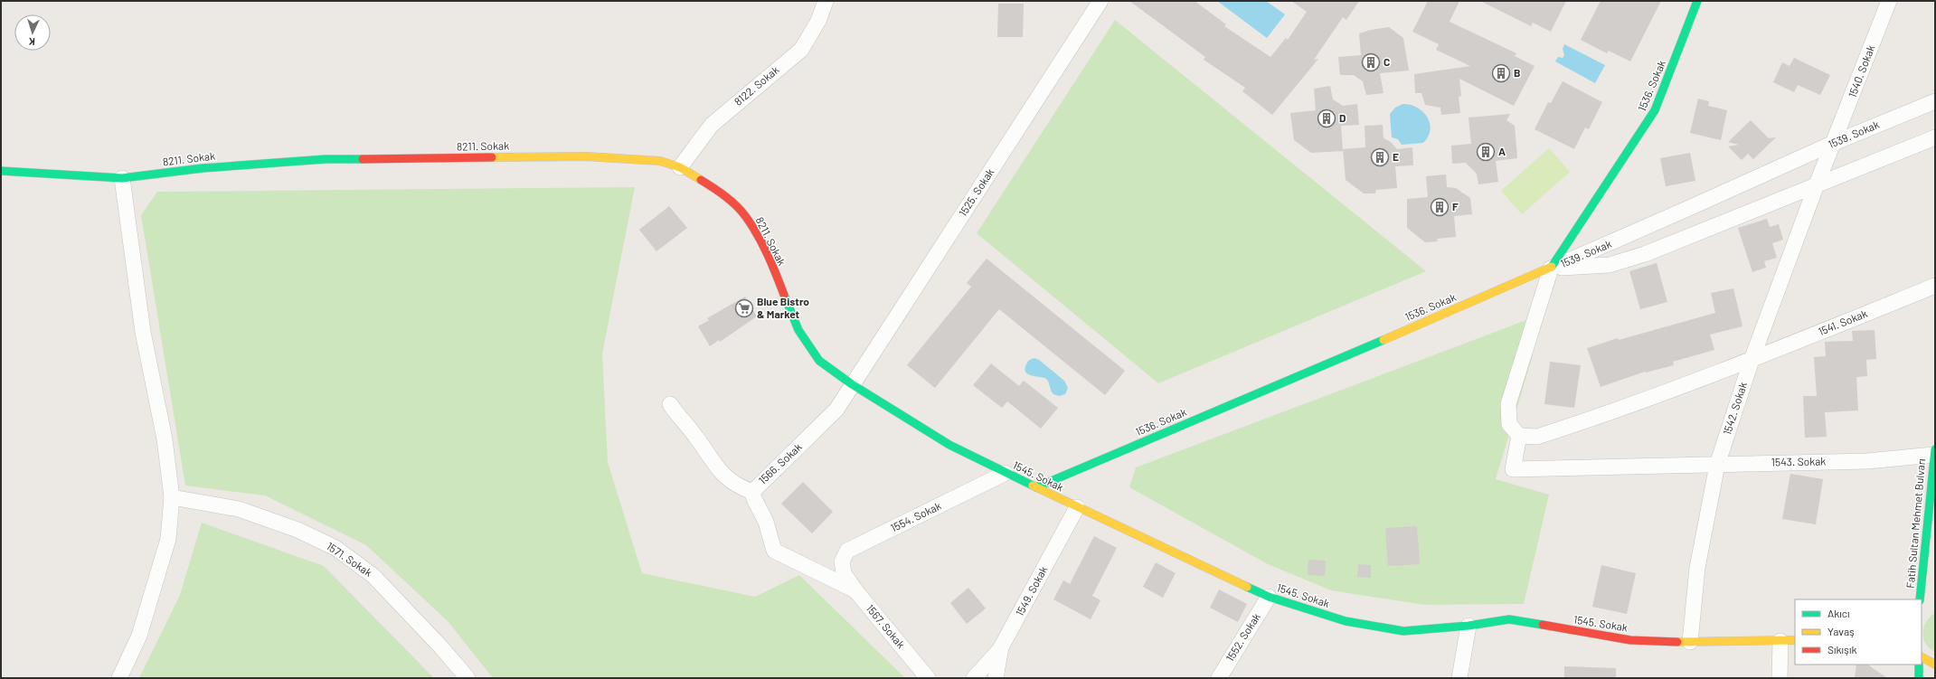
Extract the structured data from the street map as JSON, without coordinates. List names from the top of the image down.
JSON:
{
  "streets": {
    "street": [
      "1540. Sokak",
      "8122. Sokak",
      "1536. Sokak",
      "1539. Sokak",
      "8211. Sokak",
      "1525. Sokak",
      "1541. Sokak",
      "1542. Sokak",
      "1543. Sokak",
      "1566. Sokak",
      "1545. Sokak",
      "1554. Sokak",
      "Fatih Sultan Mehmet Bulvarı",
      "1571. Sokak",
      "1549. Sokak",
      "1567. Sokak",
      "1552. Sokak"
    ]
  },
  "crossings": [
    ["1540. Sokak", "1539. Sokak"],
    ["1540. Sokak", "1542. Sokak"],
    ["8122. Sokak", "8211. Sokak"],
    ["1536. Sokak", "1539. Sokak"],
    ["1536. Sokak", "1545. Sokak"],
    ["1539. Sokak", "1542. Sokak"],
    ["8211. Sokak", "1525. Sokak"],
    ["8211. Sokak", "1566. Sokak"],
    ["8211. Sokak", "1545. Sokak"],
    ["1525. Sokak", "1566. Sokak"],
    ["1525. Sokak", "1545. Sokak"],
    ["1541. Sokak", "1542. Sokak"],
    ["1541. Sokak", "1543. Sokak"],
    ["1542. Sokak", "1543. Sokak"],
    ["1542. Sokak", "1545. Sokak"],
    ["1543. Sokak", "Fatih Sultan Mehmet Bulvarı"],
    ["1566. Sokak", "1545. Sokak"],
    ["1566. Sokak", "1567. Sokak"],
    ["1545. Sokak", "1554. Sokak"],
    ["1545. Sokak", "1549. Sokak"],
    ["1545. Sokak", "1552. Sokak"],
    ["1554. Sokak", "1567. Sokak"]
  ],
  "places": {
    "building": [
      "C",
      "B",
      "D",
      "A",
      "E",
      "F"
    ],
    "supermarket": ["Blue Bistro & Market"]
  },
  "legend": ["Akıcı", "Yavaş", "Sıkışık"],
  "north": "bottom"
}
